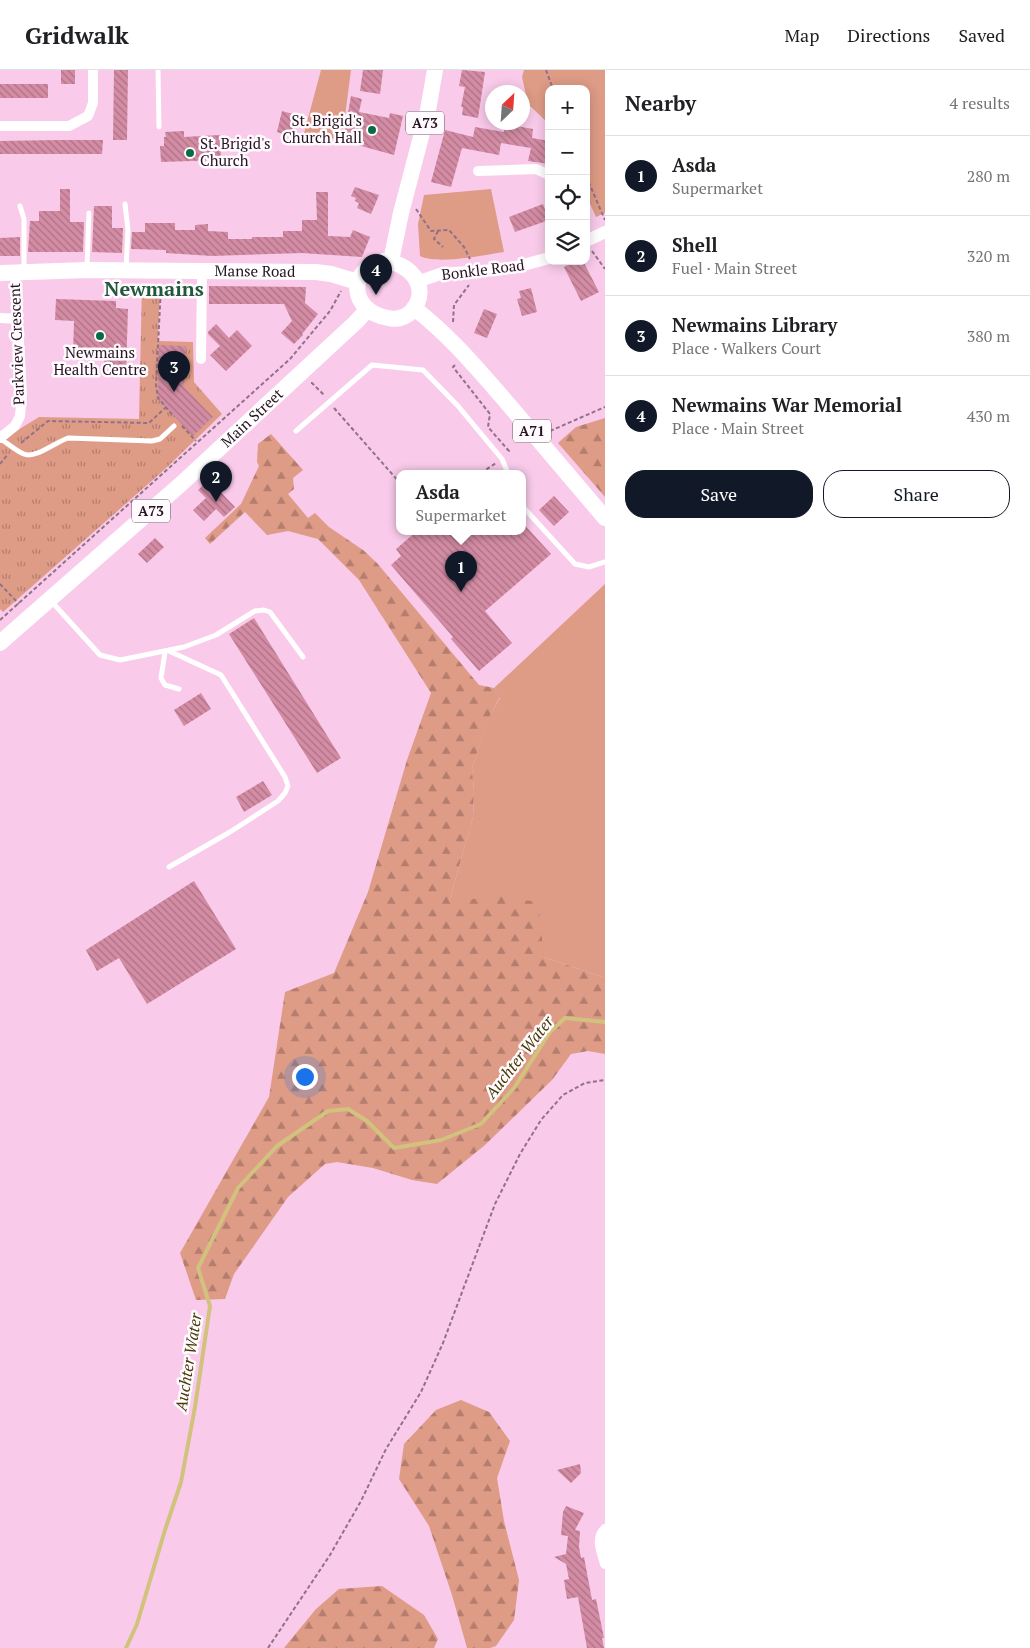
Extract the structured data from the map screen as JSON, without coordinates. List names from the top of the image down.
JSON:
{
  "streets": {
    "main road": [
      "A73",
      "Manse Road",
      "Main Street",
      "A71"
    ],
    "street": ["Bonkle Road", "Parkview Crescent"]
  },
  "crossings": [
    ["A73", "Bonkle Road"],
    ["A73", "Manse Road"],
    ["A73", "Main Street"],
    ["A73", "A71"],
    ["Bonkle Road", "Manse Road"],
    ["Bonkle Road", "Main Street"],
    ["Bonkle Road", "A71"],
    ["Manse Road", "Parkview Crescent"],
    ["Manse Road", "Main Street"],
    ["Manse Road", "A71"],
    ["Main Street", "A71"]
  ],
  "districts": ["Newmains"],
  "water": ["Auchter Water"],
  "places": ["St. Brigid's Church Hall", "St. Brigid's Church", "Newmains Health Centre"],
  "north": "top right",
  "page": {
    "header": "Gridwalk",
    "nav": ["Map", "Directions", "Saved"],
    "heading": ["Nearby", "4 results"],
    "map_buttons": ["+", "−"],
    "list": [
      {
        "mark": "1",
        "name": "Asda",
        "note": "Supermarket",
        "value": "280 m"
      },
      {
        "mark": "2",
        "name": "Shell",
        "note": "Fuel · Main Street",
        "value": "320 m"
      },
      {
        "mark": "3",
        "name": "Newmains Library",
        "note": "Place · Walkers Court",
        "value": "380 m"
      },
      {
        "mark": "4",
        "name": "Newmains War Memorial",
        "note": "Place · Main Street",
        "value": "430 m"
      }
    ],
    "pins": [
      "4",
      "3",
      "2",
      "1"
    ],
    "buttons": ["Save", "Share"],
    "popup": ["Asda", "Supermarket"]
  }
}
